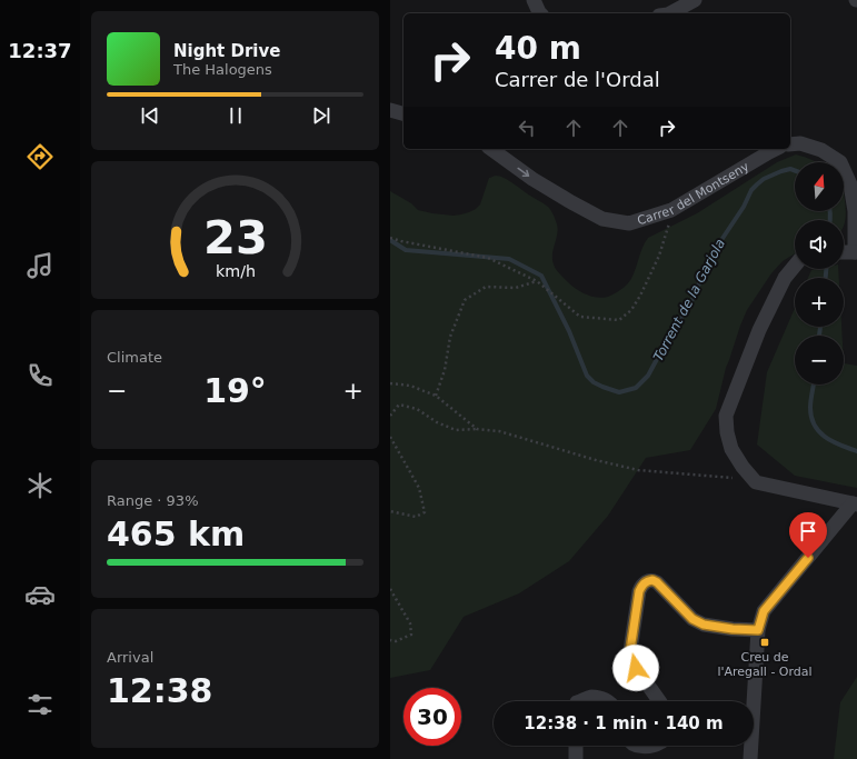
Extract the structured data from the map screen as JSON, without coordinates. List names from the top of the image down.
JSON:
{
  "streets": {
    "street": ["Carrer del Montseny"]
  },
  "one_way": ["Carrer del Montseny"],
  "water": ["Torrent de la Garjola"],
  "places": {
    "transit": ["Creu de l'Aregall - Ordal"]
  },
  "north": "top",
  "page": {
    "tabs": "12:37",
    "turn": ["40 m", "Carrer de l'Ordal"],
    "song": ["Night Drive", "The Halogens"],
    "map_buttons": ["+", "−"],
    "tile": [
      "Climate",
      ["Range · 93%", "465 km"],
      ["Arrival", "12:38"]
    ],
    "heat": ["−", "19°", "+"],
    "limit": "30",
    "trip": "12:38 · 1 min · 140 m",
    "gauge": ["23", "km/h"]
  }
}
